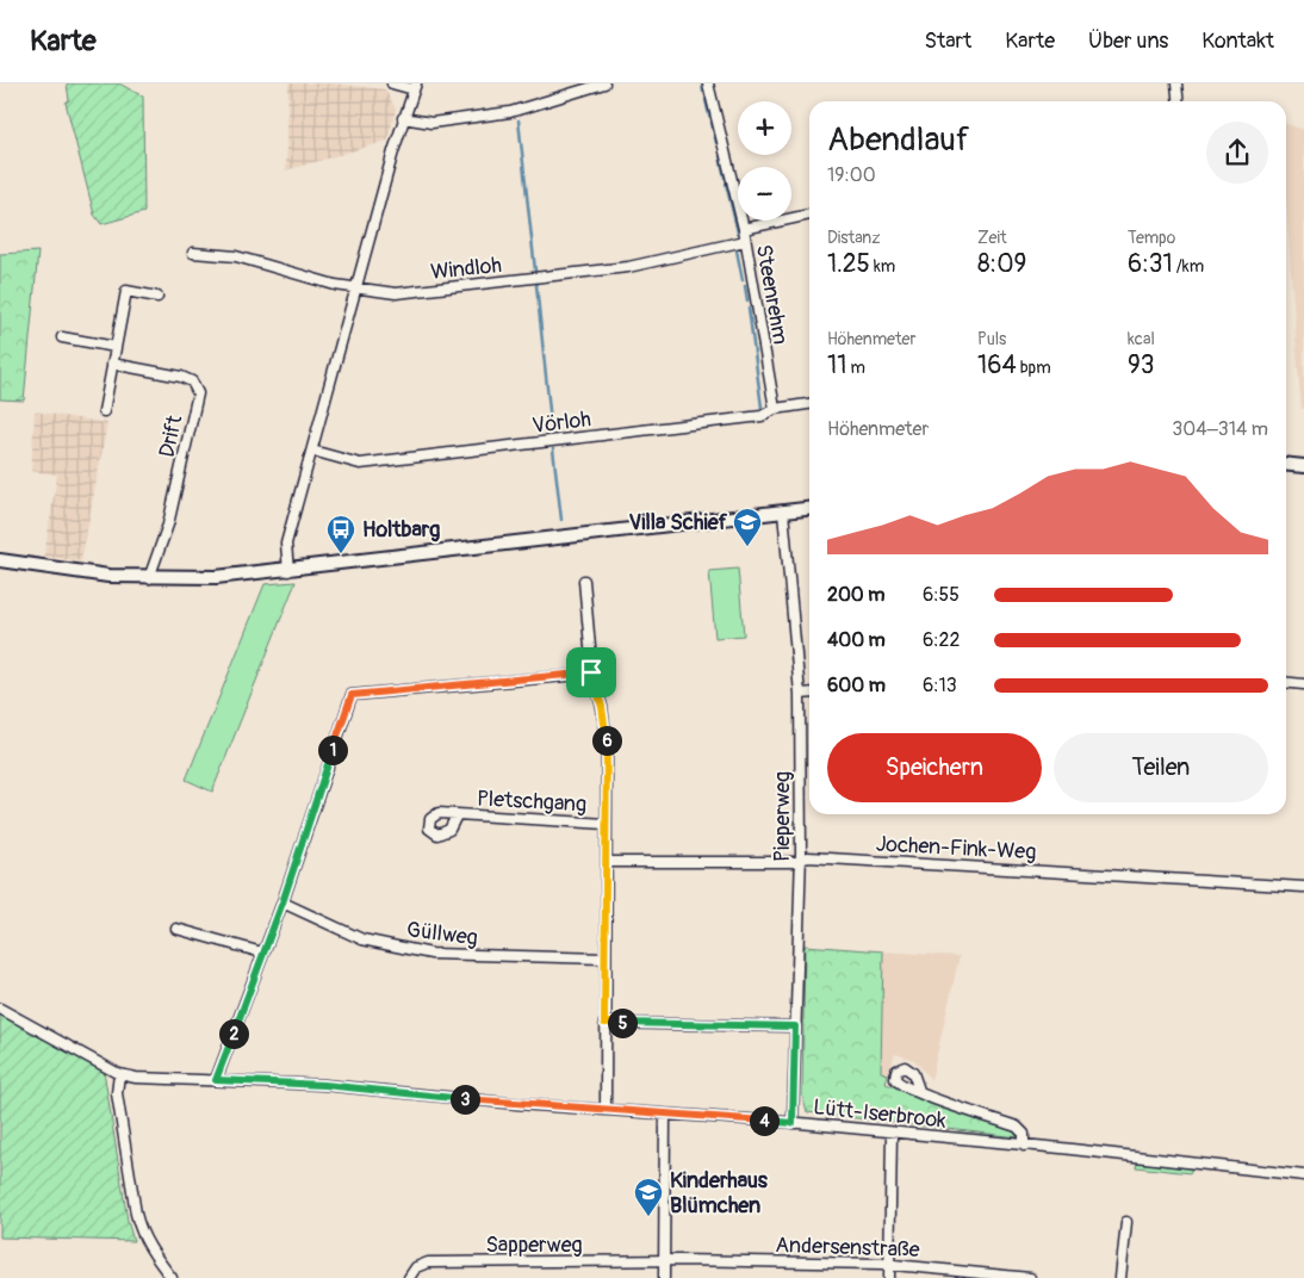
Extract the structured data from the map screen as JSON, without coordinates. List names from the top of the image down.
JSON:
{
  "streets": {
    "street": [
      "Windloh",
      "Steenrehm",
      "Vörloh",
      "Drift",
      "Pletschgang",
      "Pieperweg",
      "Jochen-Fink-Weg",
      "Güllweg",
      "Lütt-Iserbrook",
      "Sapperweg",
      "Andersenstraße"
    ]
  },
  "crossings": [
    ["Windloh", "Steenrehm"],
    ["Steenrehm", "Vörloh"],
    ["Pieperweg", "Jochen-Fink-Weg"],
    ["Pieperweg", "Lütt-Iserbrook"],
    ["Sapperweg", "Andersenstraße"]
  ],
  "places": {
    "school or university": ["Villa Schief", "Kinderhaus Blümchen"],
    "bus stop": ["Holtbarg"]
  },
  "page": {
    "header": "Karte",
    "nav": [
      "Start",
      "Karte",
      "Über uns",
      "Kontakt"
    ],
    "map_buttons": ["+", "−"],
    "heading": ["Abendlauf", "19:00"],
    "stats": [
      ["Distanz", "1.25 km"],
      ["Zeit", "8:09"],
      ["Tempo", "6:31 /km"],
      ["Höhenmeter", "11 m"],
      ["Puls", "164 bpm"],
      ["kcal", "93"]
    ],
    "chart": ["Höhenmeter", "304–314 m"],
    "list": [
      {
        "name": "200 m",
        "note": "6:55"
      },
      {
        "name": "400 m",
        "note": "6:22"
      },
      {
        "name": "600 m",
        "note": "6:13"
      }
    ],
    "buttons": ["Speichern", "Teilen"],
    "pins": [
      "6",
      "1",
      "5",
      "2",
      "3",
      "4"
    ]
  }
}
